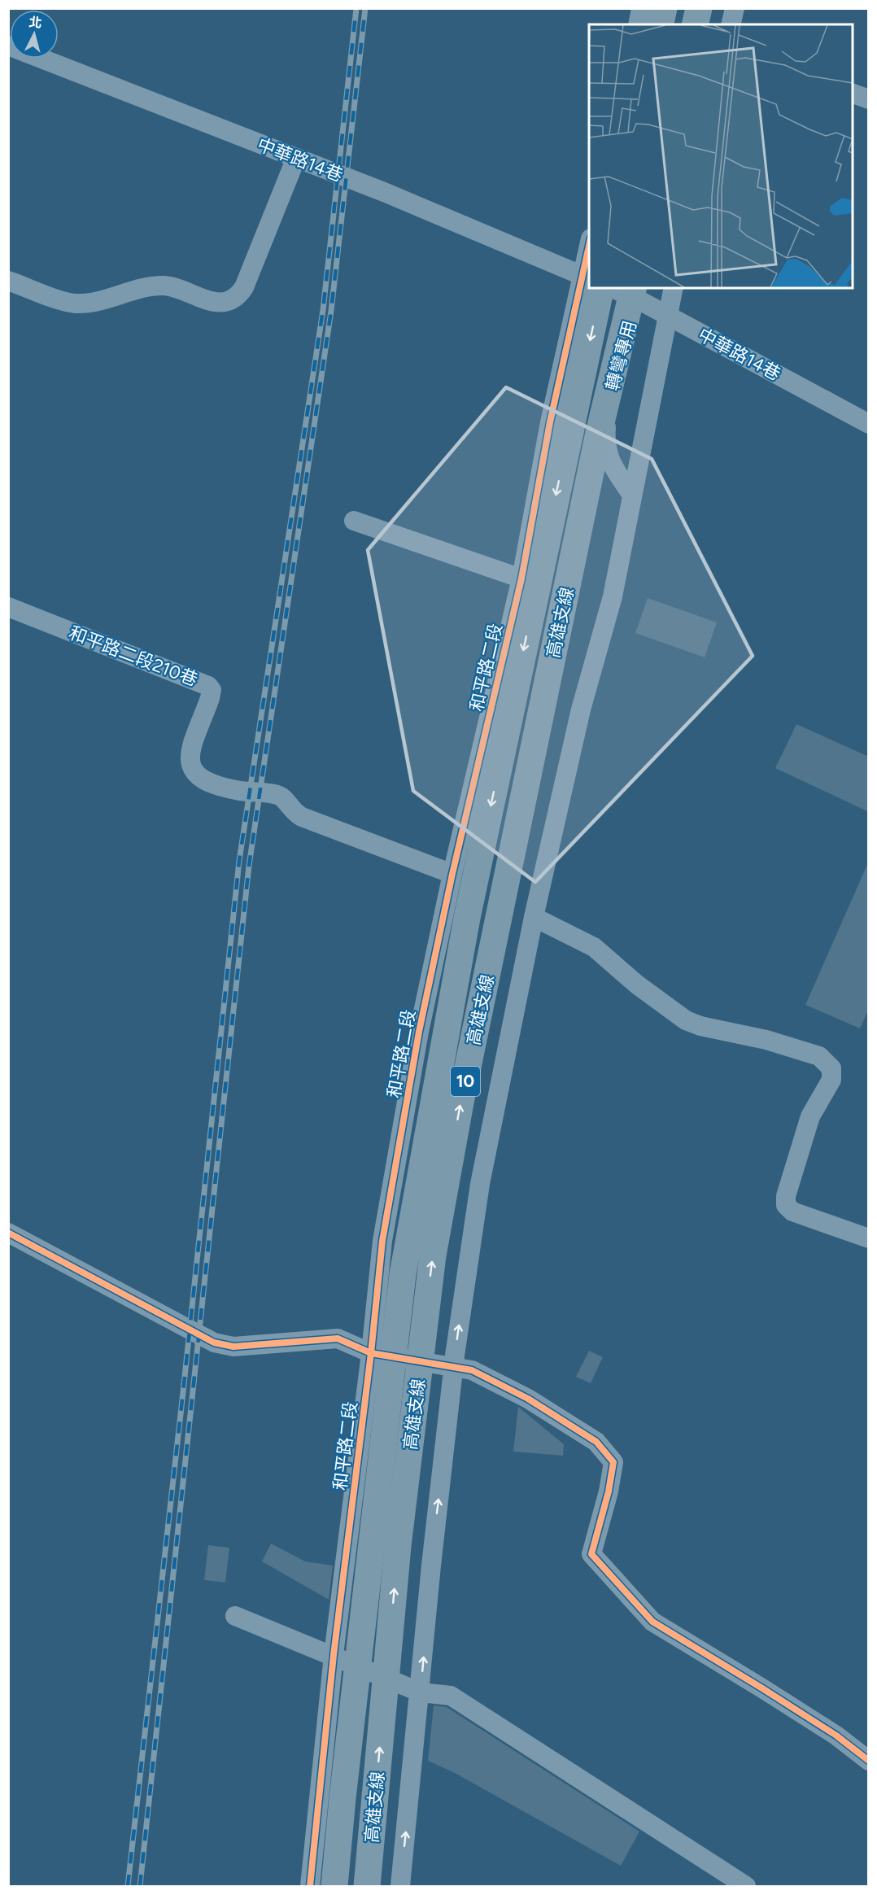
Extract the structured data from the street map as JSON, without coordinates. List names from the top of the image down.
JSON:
{
  "streets": {
    "highway": ["高雄支線", "10"],
    "street": [
      "中華路14巷",
      "轉彎專用",
      "和平路二段210巷",
      "和平路二段"
    ]
  },
  "crossings": [
    ["中華路14巷", "轉彎專用"],
    ["中華路14巷", "高雄支線"],
    ["轉彎專用", "高雄支線"],
    ["和平路二段210巷", "和平路二段"]
  ],
  "north": "top"
}
